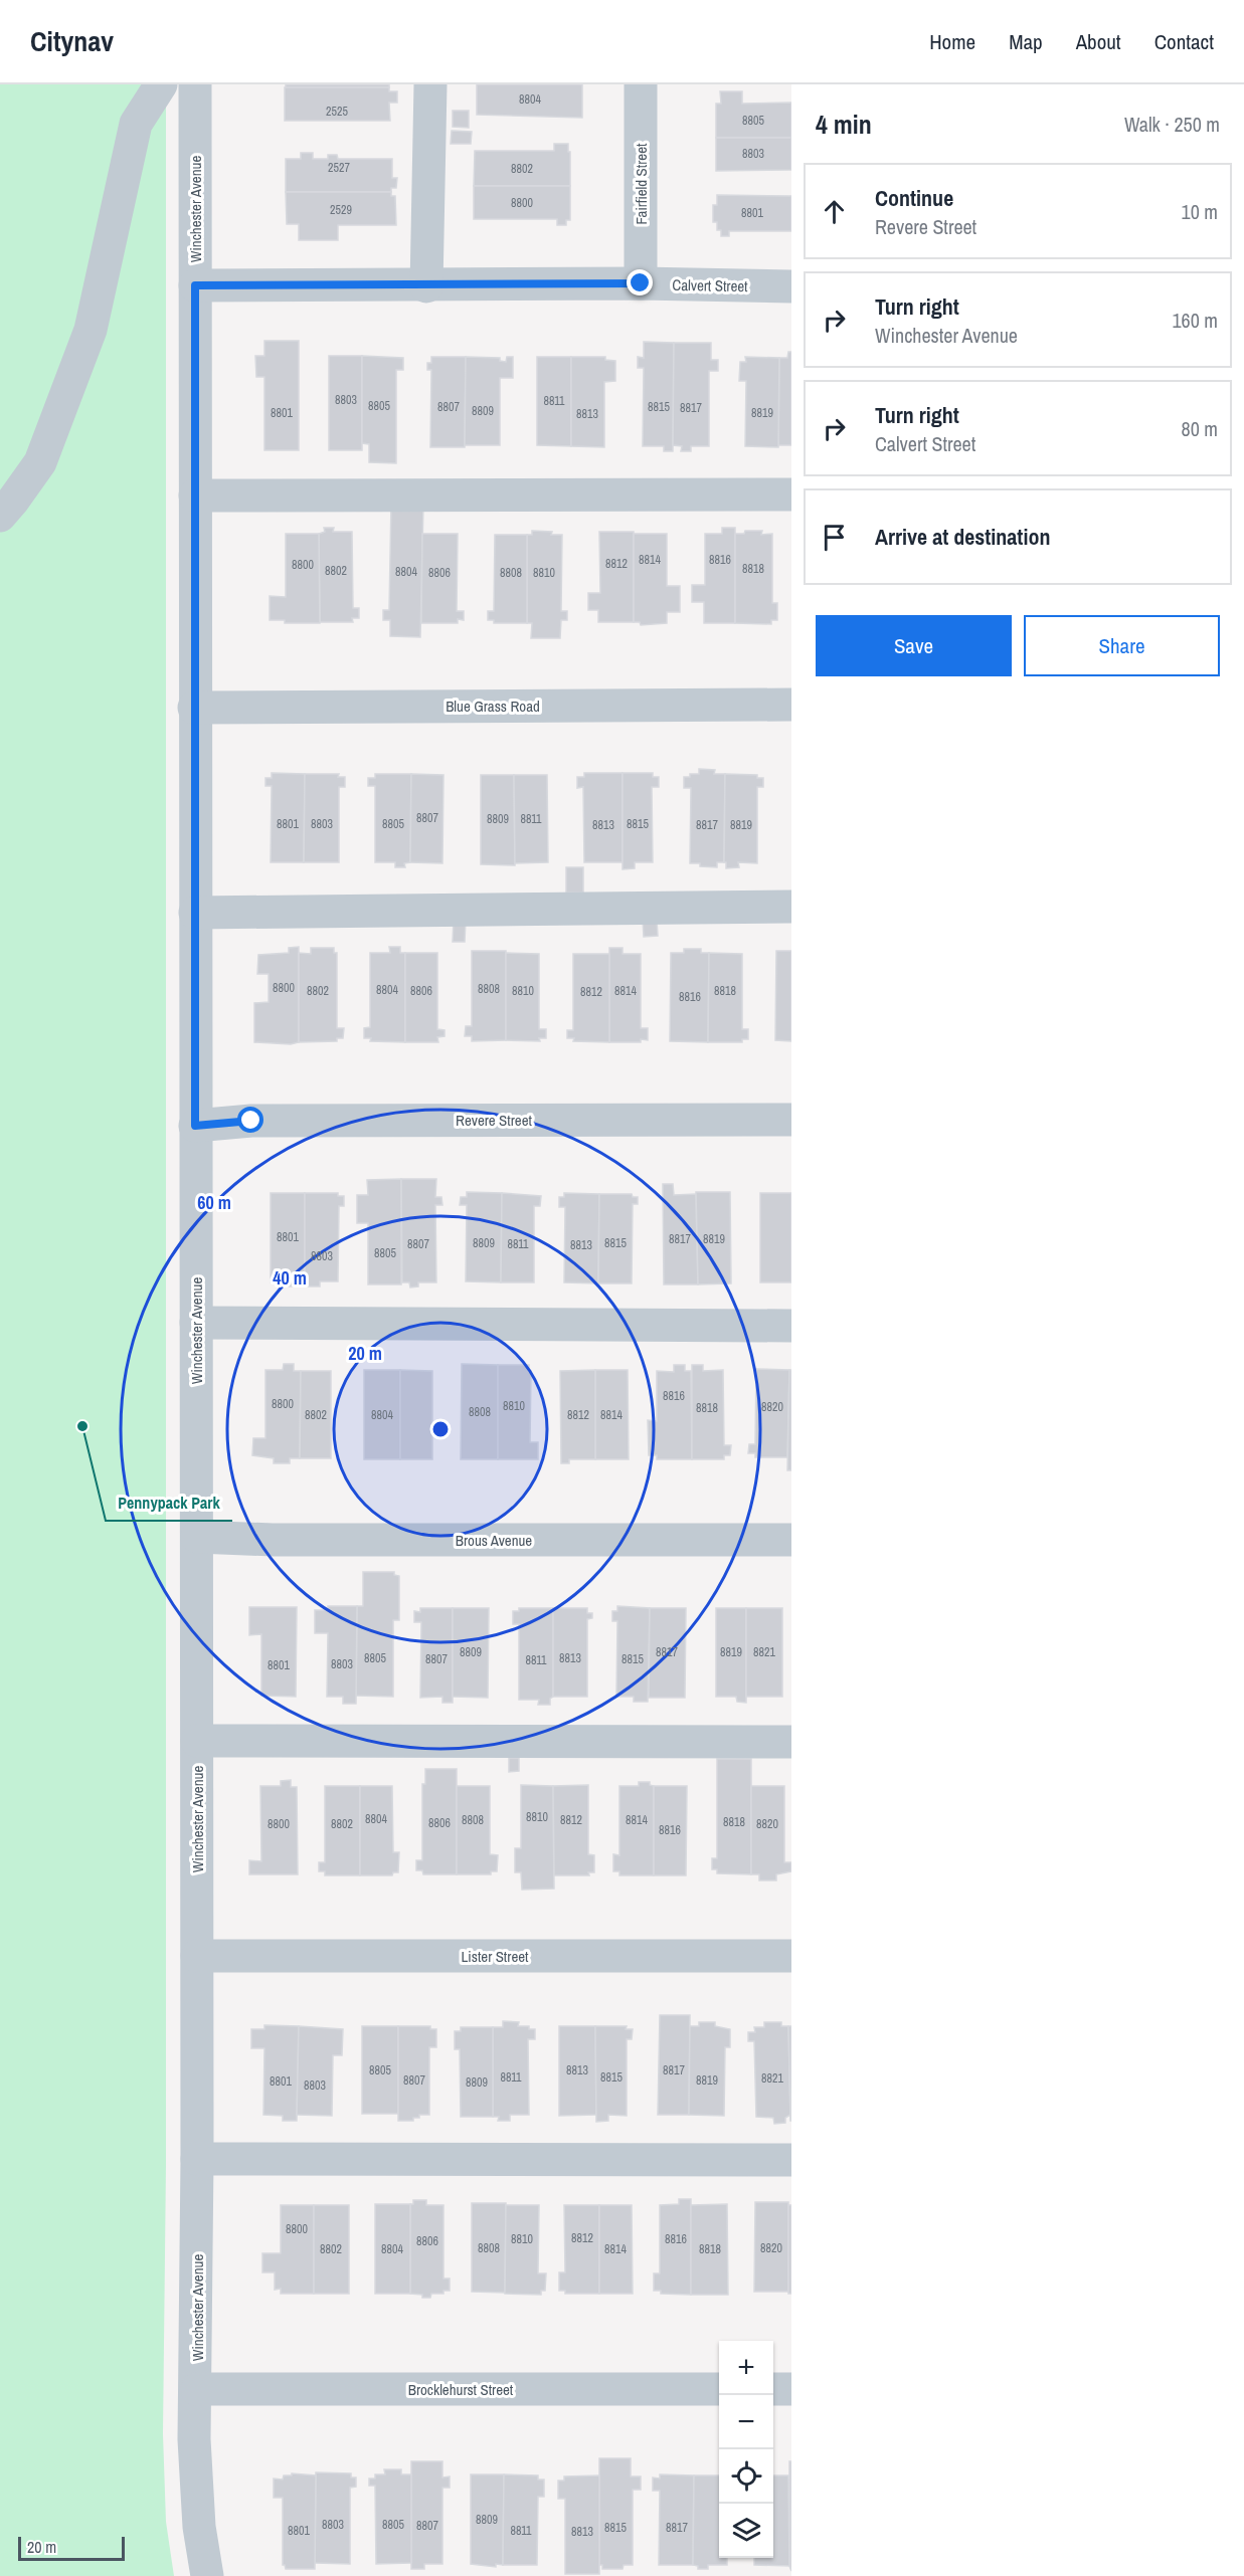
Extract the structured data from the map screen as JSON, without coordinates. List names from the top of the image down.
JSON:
{
  "streets": {
    "street": [
      "Fairfield Street",
      "Winchester Avenue",
      "Calvert Street",
      "Blue Grass Road",
      "Revere Street",
      "Brous Avenue",
      "Lister Street",
      "Brocklehurst Street"
    ]
  },
  "crossings": [
    ["Fairfield Street", "Calvert Street"],
    ["Winchester Avenue", "Calvert Street"],
    ["Winchester Avenue", "Blue Grass Road"],
    ["Winchester Avenue", "Revere Street"],
    ["Winchester Avenue", "Brous Avenue"],
    ["Winchester Avenue", "Lister Street"],
    ["Winchester Avenue", "Brocklehurst Street"]
  ],
  "places": ["Pennypack Park"],
  "house_numbers": [
    "8804",
    "2525",
    "8805",
    "8803",
    "2527",
    "8802",
    "8800",
    "2529",
    "8801",
    "8803",
    "8811",
    "8805",
    "8807",
    "8815",
    "8817",
    "8809",
    "8801",
    "8819",
    "8813",
    "8814",
    "8816",
    "8812",
    "8800",
    "8818",
    "8802",
    "8804",
    "8806",
    "8808",
    "8810",
    "8807",
    "8809",
    "8811",
    "8801",
    "8803",
    "8805",
    "8815",
    "8813",
    "8817",
    "8819",
    "8800",
    "8808",
    "8804",
    "8802",
    "8806",
    "8810",
    "8814",
    "8818",
    "8812",
    "8816",
    "8801",
    "8817",
    "8819",
    "8809",
    "8815",
    "8807",
    "8811",
    "8813",
    "8805",
    "8803",
    "8816",
    "8800",
    "8810",
    "8820",
    "8818",
    "8808",
    "8802",
    "8804",
    "8812",
    "8814",
    "8809",
    "8817",
    "8819",
    "8821",
    "8805",
    "8813",
    "8807",
    "8815",
    "8811",
    "8803",
    "8801",
    "8810",
    "8804",
    "8808",
    "8812",
    "8814",
    "8818",
    "8806",
    "8800",
    "8802",
    "8820",
    "8816",
    "8805",
    "8813",
    "8817",
    "8811",
    "8815",
    "8821",
    "8807",
    "8819",
    "8801",
    "8809",
    "8803",
    "8800",
    "8812",
    "8810",
    "8816",
    "8806",
    "8808",
    "8820",
    "8802",
    "8804",
    "8814",
    "8818",
    "8809",
    "8803",
    "8805",
    "8807",
    "8815",
    "8817",
    "8801",
    "8811",
    "8813"
  ],
  "scale_bar": "20 m",
  "page": {
    "header": "Citynav",
    "nav": [
      "Home",
      "Map",
      "About",
      "Contact"
    ],
    "heading": ["4 min", "Walk · 250 m"],
    "list": [
      ["Continue", "Revere Street", "10 m"],
      ["Turn right", "Winchester Avenue", "160 m"],
      ["Turn right", "Calvert Street", "80 m"],
      "Arrive at destination"
    ],
    "buttons": ["Save", "Share"],
    "map_buttons": ["+", "−"],
    "scale": "20 m"
  },
  "rings": ["60 m", "40 m", "20 m"]
}
